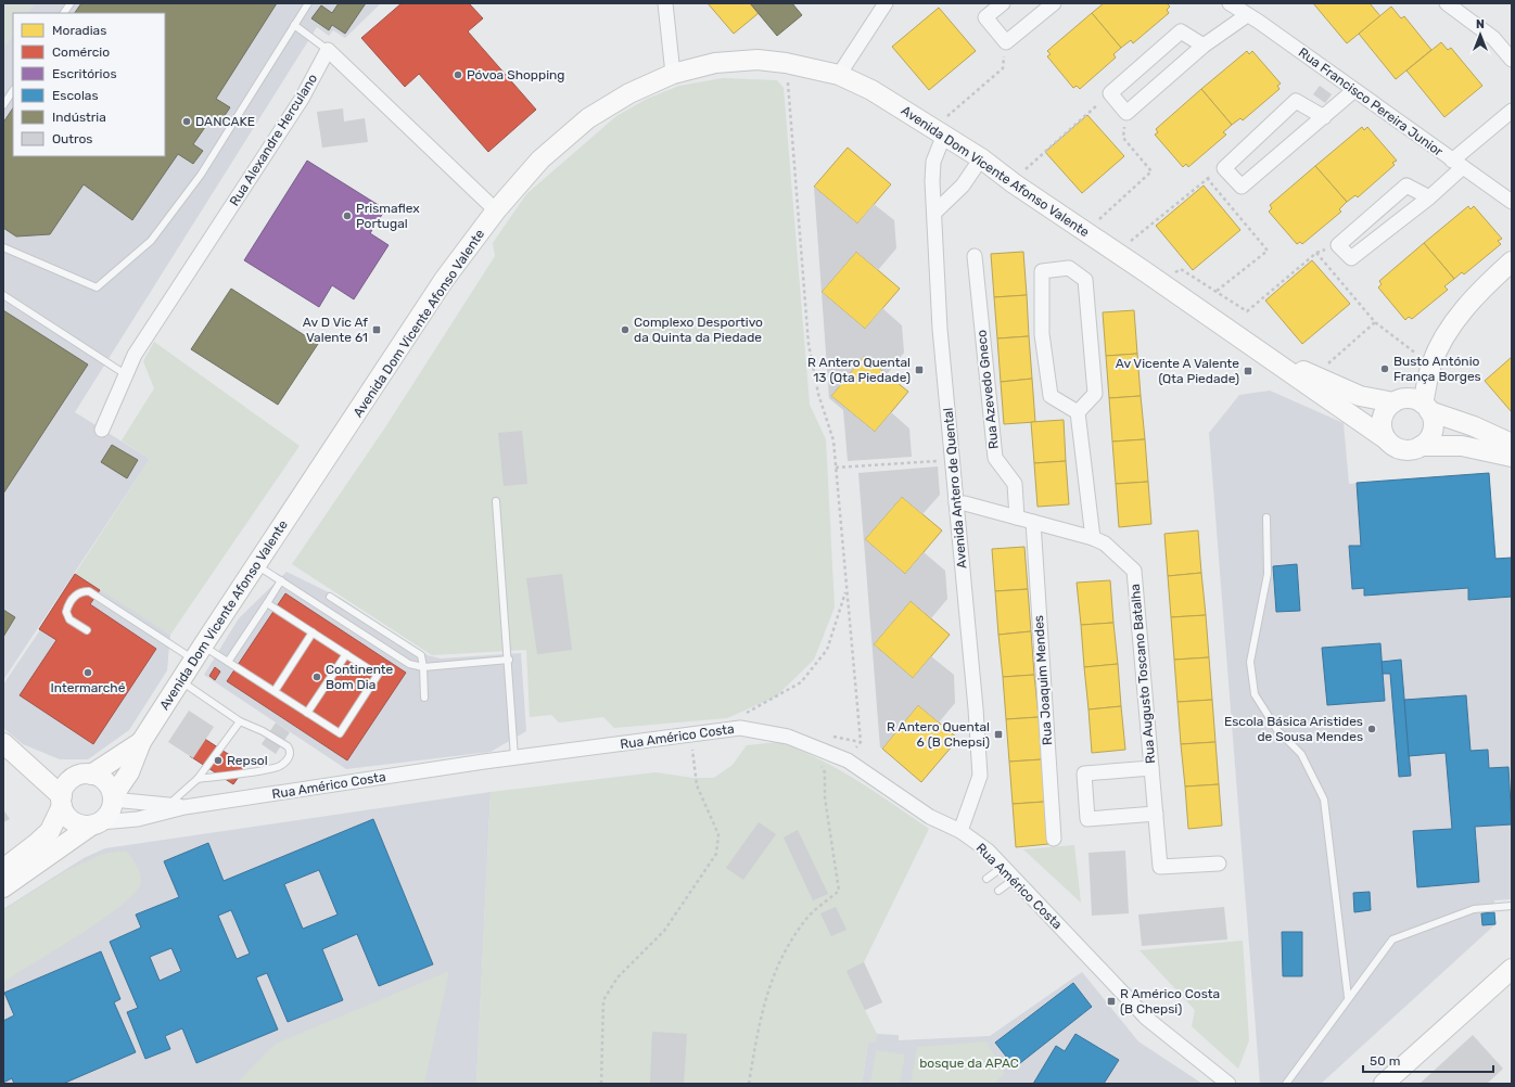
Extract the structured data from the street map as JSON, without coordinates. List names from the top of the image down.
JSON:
{
  "streets": {
    "street": [
      "Rua Francisco Pereira Junior",
      "Rua Alexandre Herculano",
      "Avenida Dom Vicente Afonso Valente",
      "Rua Azevedo Gneco",
      "Avenida Antero de Quental",
      "Rua Augusto Toscano Batalha",
      "Rua Joaquim Mendes",
      "Rua Américo Costa"
    ]
  },
  "crossings": [
    ["Avenida Dom Vicente Afonso Valente", "Avenida Antero de Quental"],
    ["Rua Azevedo Gneco", "Rua Augusto Toscano Batalha"],
    ["Avenida Antero de Quental", "Rua Augusto Toscano Batalha"],
    ["Avenida Antero de Quental", "Rua Américo Costa"],
    ["Rua Augusto Toscano Batalha", "Rua Joaquim Mendes"]
  ],
  "parks": ["bosque da APAC"],
  "places": {
    "other": [
      "Póvoa Shopping",
      "DANCAKE",
      "Prismaflex Portugal",
      "Complexo Desportivo da Quinta da Piedade",
      "Busto António França Borges",
      "Intermarché",
      "Continente Bom Dia",
      "Escola Básica Aristides de Sousa Mendes",
      "Repsol"
    ],
    "transit": [
      "Av D Vic Af Valente 61",
      "R Antero Quental 13 (Qta Piedade)",
      "Av Vicente A Valente (Qta Piedade)",
      "R Antero Quental 6 (B Chepsi)",
      "R Américo Costa (B Chepsi)"
    ]
  },
  "legend": [
    "Moradias",
    "Comércio",
    "Escritórios",
    "Escolas",
    "Indústria",
    "Outros"
  ],
  "scale_bar": "50 m",
  "north": "top"
}
